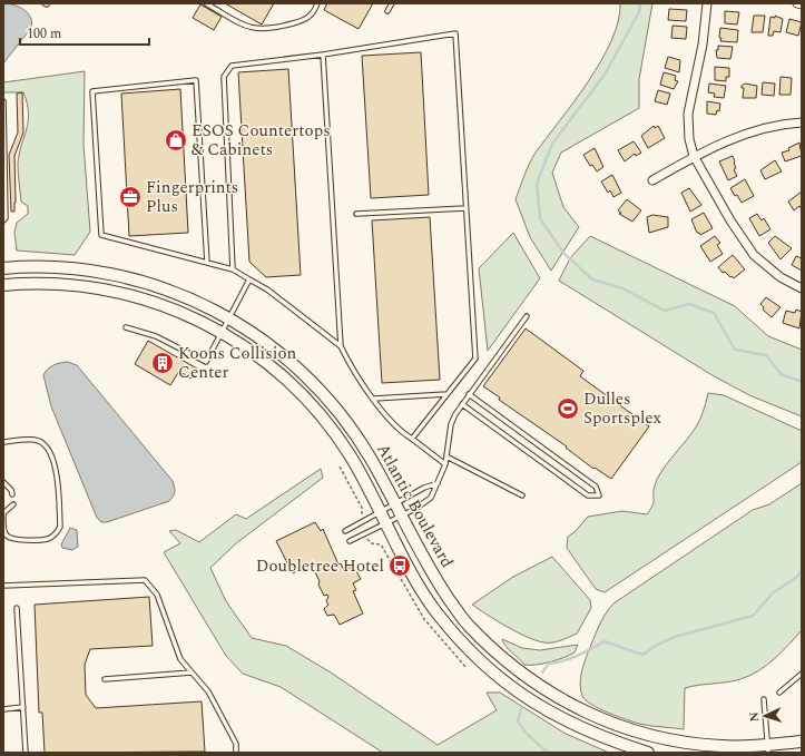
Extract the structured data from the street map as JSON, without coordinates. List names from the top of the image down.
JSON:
{
  "streets": {
    "main road": ["Atlantic Boulevard"]
  },
  "places": {
    "shop": ["ESOS Countertops & Cabinets"],
    "office": ["Fingerprints Plus"],
    "building": ["Koons Collision Center"],
    "sports": ["Dulles Sportsplex"],
    "bus stop": ["Doubletree Hotel"]
  },
  "scale_bar": "100 m",
  "north": "left"
}
